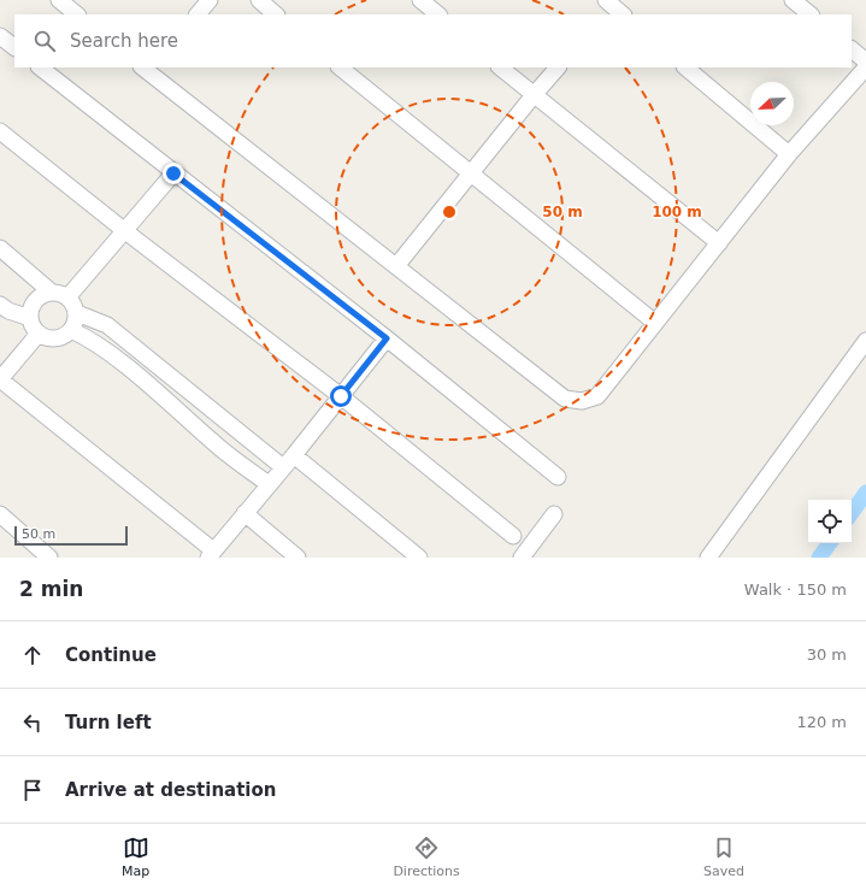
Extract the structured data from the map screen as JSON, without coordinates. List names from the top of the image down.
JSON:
{
  "scale_bar": "50 m",
  "north": "bottom left",
  "page": {
    "search": "Search here",
    "scale": "50 m",
    "heading": ["2 min", "Walk · 150 m"],
    "list": [
      ["Continue", "30 m"],
      ["Turn left", "120 m"],
      "Arrive at destination"
    ],
    "nav": ["Map", "Directions", "Saved"]
  },
  "rings": ["50 m", "100 m"]
}
